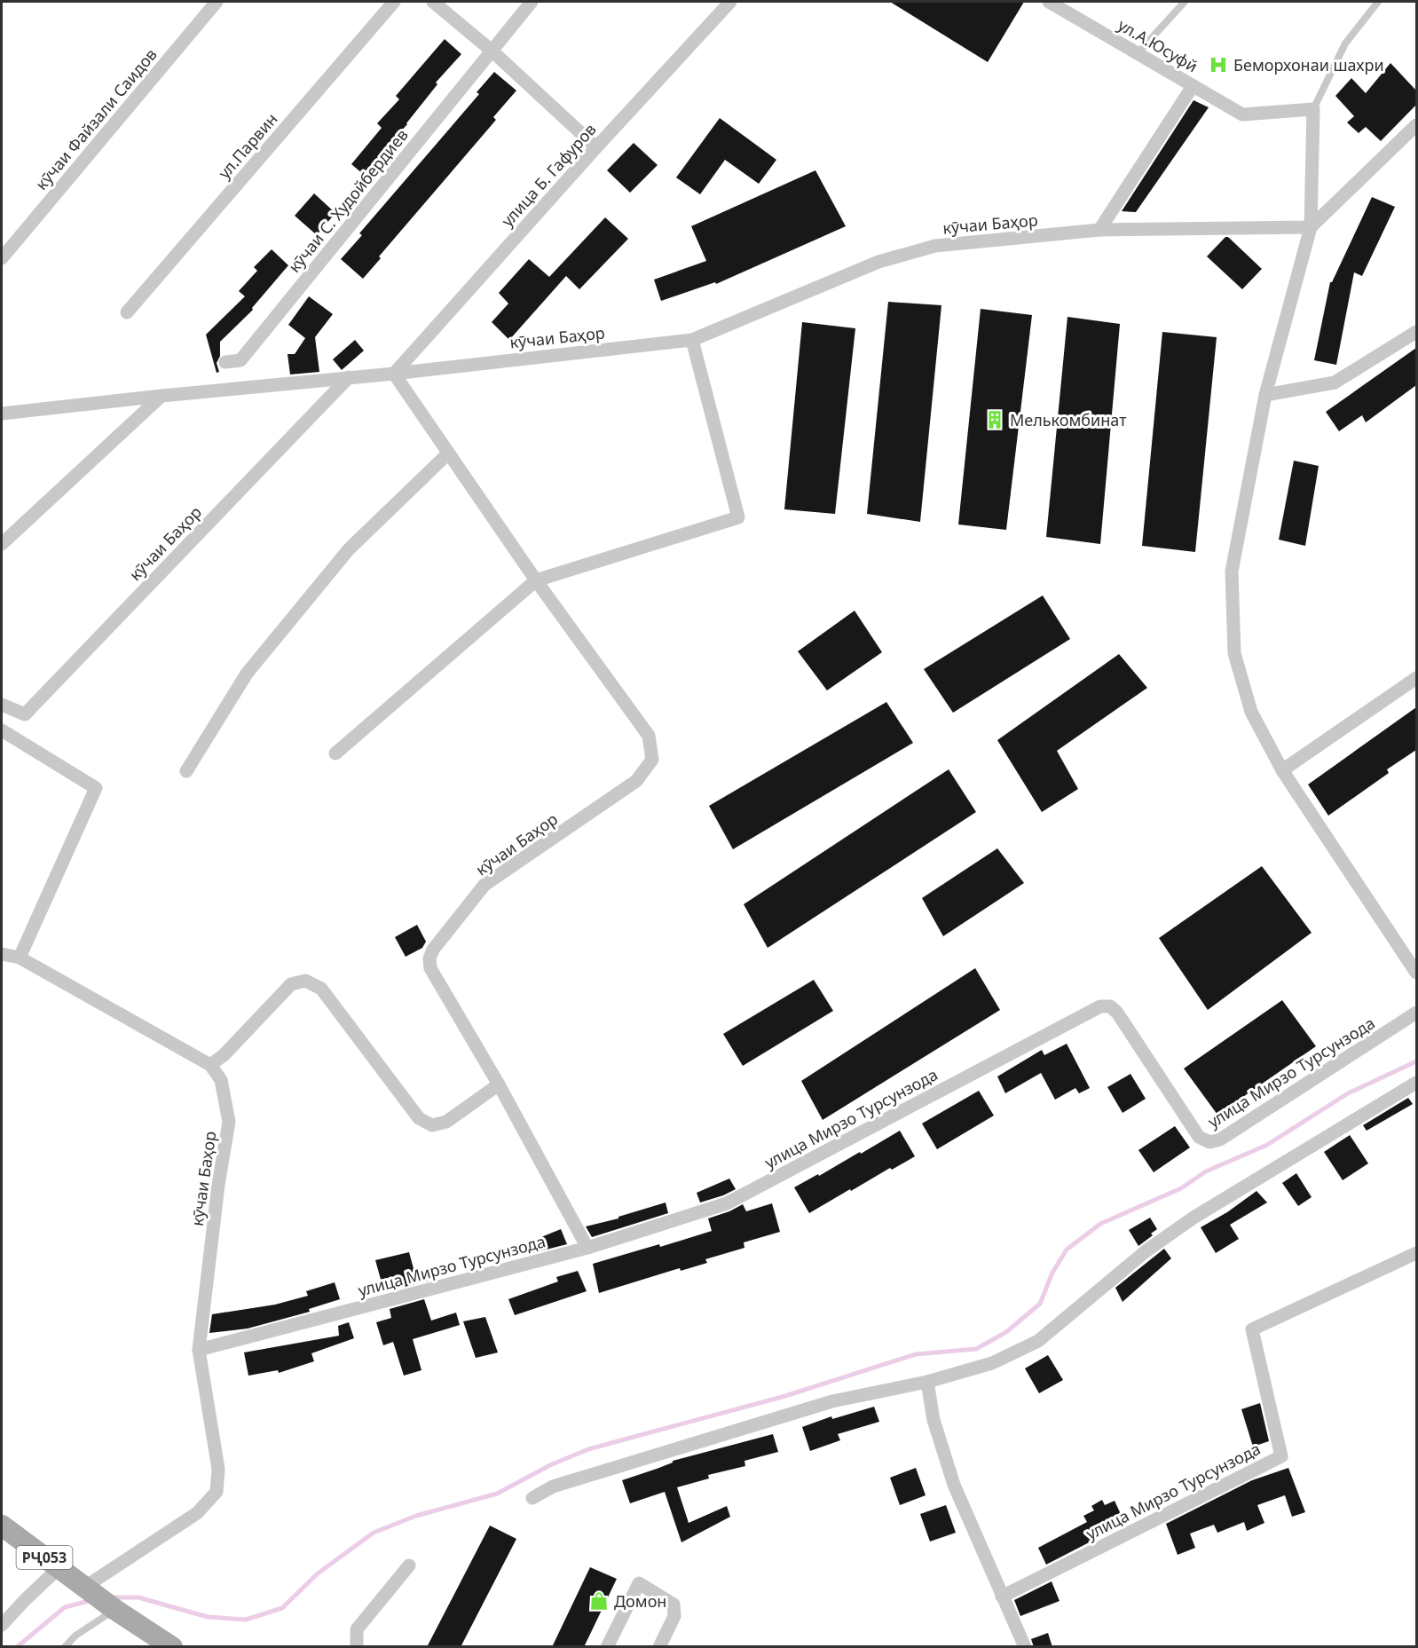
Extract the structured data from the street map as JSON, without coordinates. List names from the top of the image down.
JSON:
{
  "streets": {
    "main road": ["РҶ053"],
    "street": [
      "ул.А.Юсуфй",
      "кӯчаи Файзали Саидов",
      "ул.Парвин",
      "улица Б. Гафуров",
      "кӯчаи С. Худойбердиев",
      "кӯчаи Баҳор",
      "улица Мирзо Турсунзода"
    ]
  },
  "crossings": [
    ["улица Б. Гафуров", "кӯчаи Баҳор"],
    ["кӯчаи Баҳор", "улица Мирзо Турсунзода"],
    ["кӯчаи Баҳор", "РҶ053"]
  ],
  "places": {
    "hospital": ["Беморхонаи шахри"],
    "building": ["Мелькомбинат"],
    "shop": ["Домон"]
  }
}
